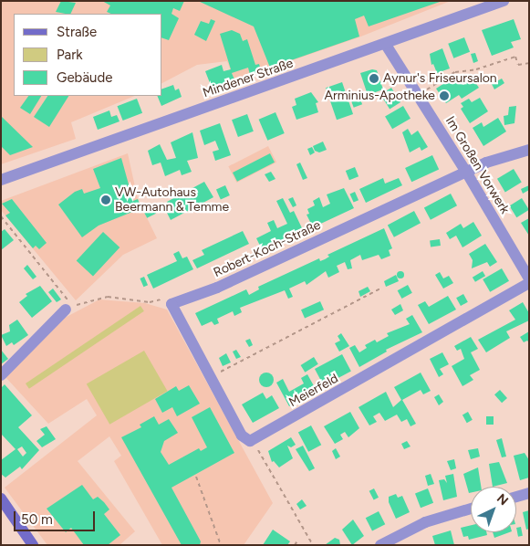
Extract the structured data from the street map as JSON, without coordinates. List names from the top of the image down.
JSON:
{
  "streets": {
    "street": [
      "Mindener Straße",
      "Im Großen Vorwerk",
      "Robert-Koch-Straße",
      "Meierfeld"
    ]
  },
  "crossings": [
    ["Mindener Straße", "Im Großen Vorwerk"],
    ["Im Großen Vorwerk", "Robert-Koch-Straße"]
  ],
  "places": ["Aynur's Friseursalon", "Arminius-Apotheke", "VW-Autohaus Beermann & Temme"],
  "legend": ["Straße", "Park", "Gebäude"],
  "scale_bar": "50 m",
  "north": "top right"
}
